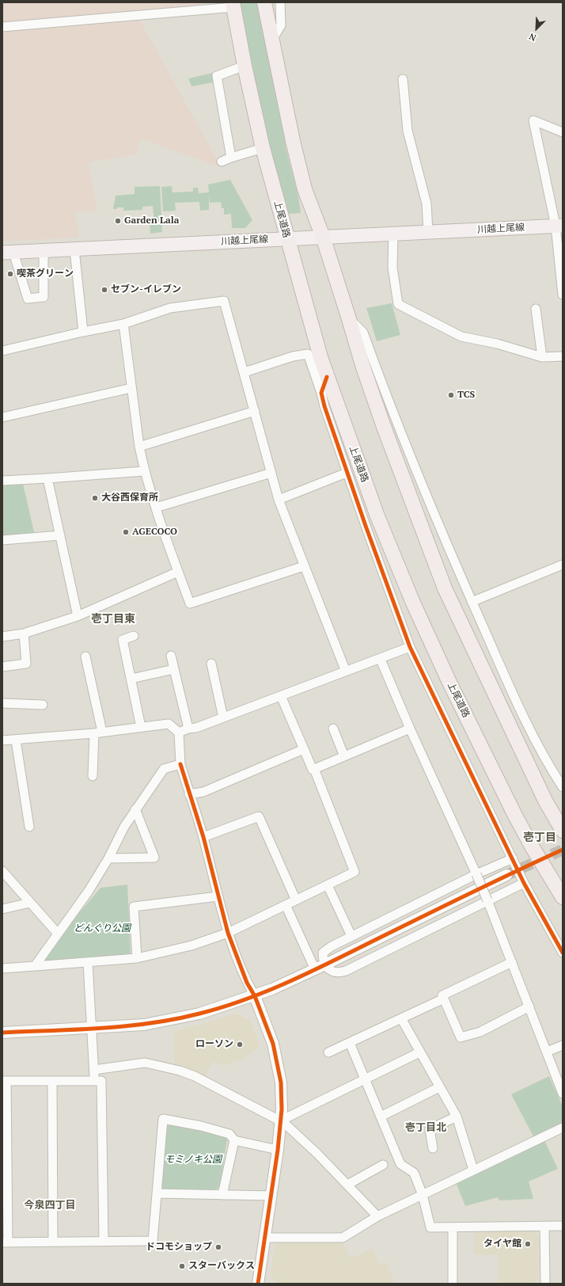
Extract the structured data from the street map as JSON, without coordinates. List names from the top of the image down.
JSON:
{
  "streets": {
    "highway": ["上尾道路"],
    "main road": ["川越上尾線"]
  },
  "crossings": [
    ["上尾道路", "川越上尾線"]
  ],
  "districts": [
    "壱丁目東",
    "壱丁目",
    "壱丁目北",
    "今泉四丁目"
  ],
  "parks": ["どんぐり公園", "モミノキ公園"],
  "places": [
    "Garden Lala",
    "喫茶グリーン",
    "セブン-イレブン",
    "TCS",
    "大谷西保育所",
    "AGECOCO",
    "ローソン",
    "タイヤ館",
    "ドコモショップ",
    "スターバックス"
  ],
  "north": "bottom left"
}
